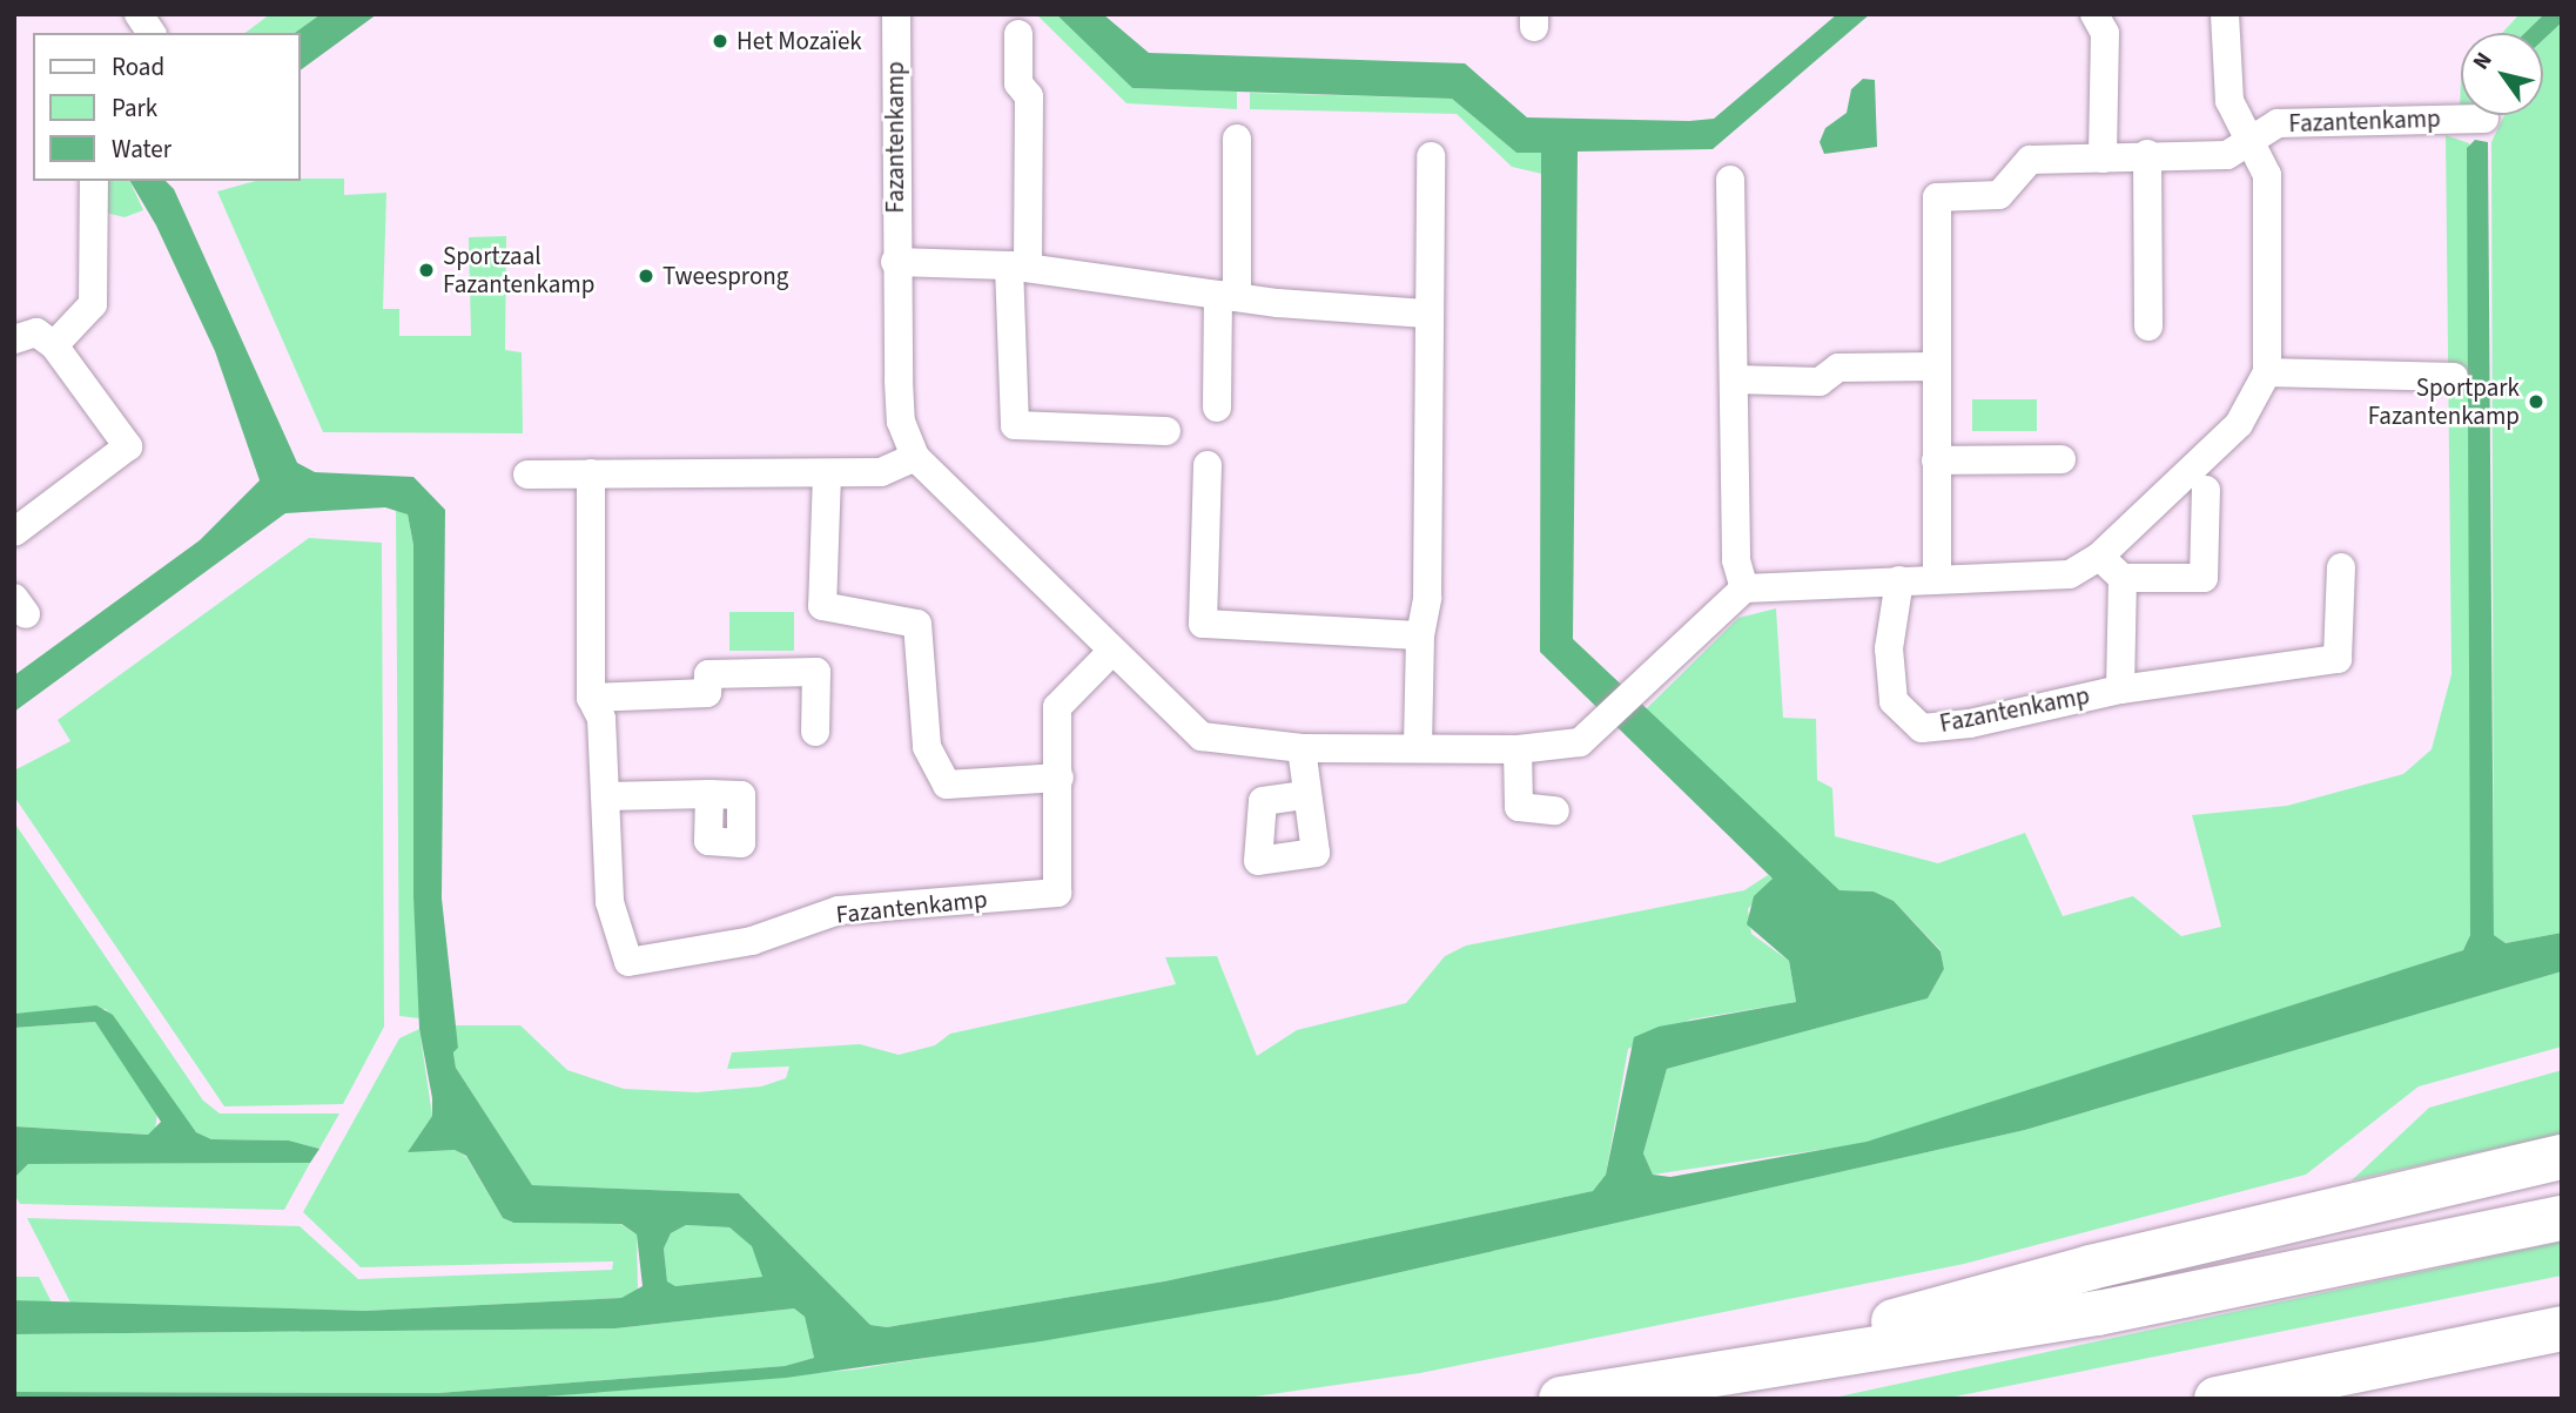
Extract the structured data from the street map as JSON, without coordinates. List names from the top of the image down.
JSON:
{
  "streets": {
    "street": ["Fazantenkamp"]
  },
  "places": [
    "Het Mozaïek",
    "Sportzaal Fazantenkamp",
    "Tweesprong",
    "Sportpark Fazantenkamp"
  ],
  "legend": ["Road", "Park", "Water"],
  "north": "top left"
}
